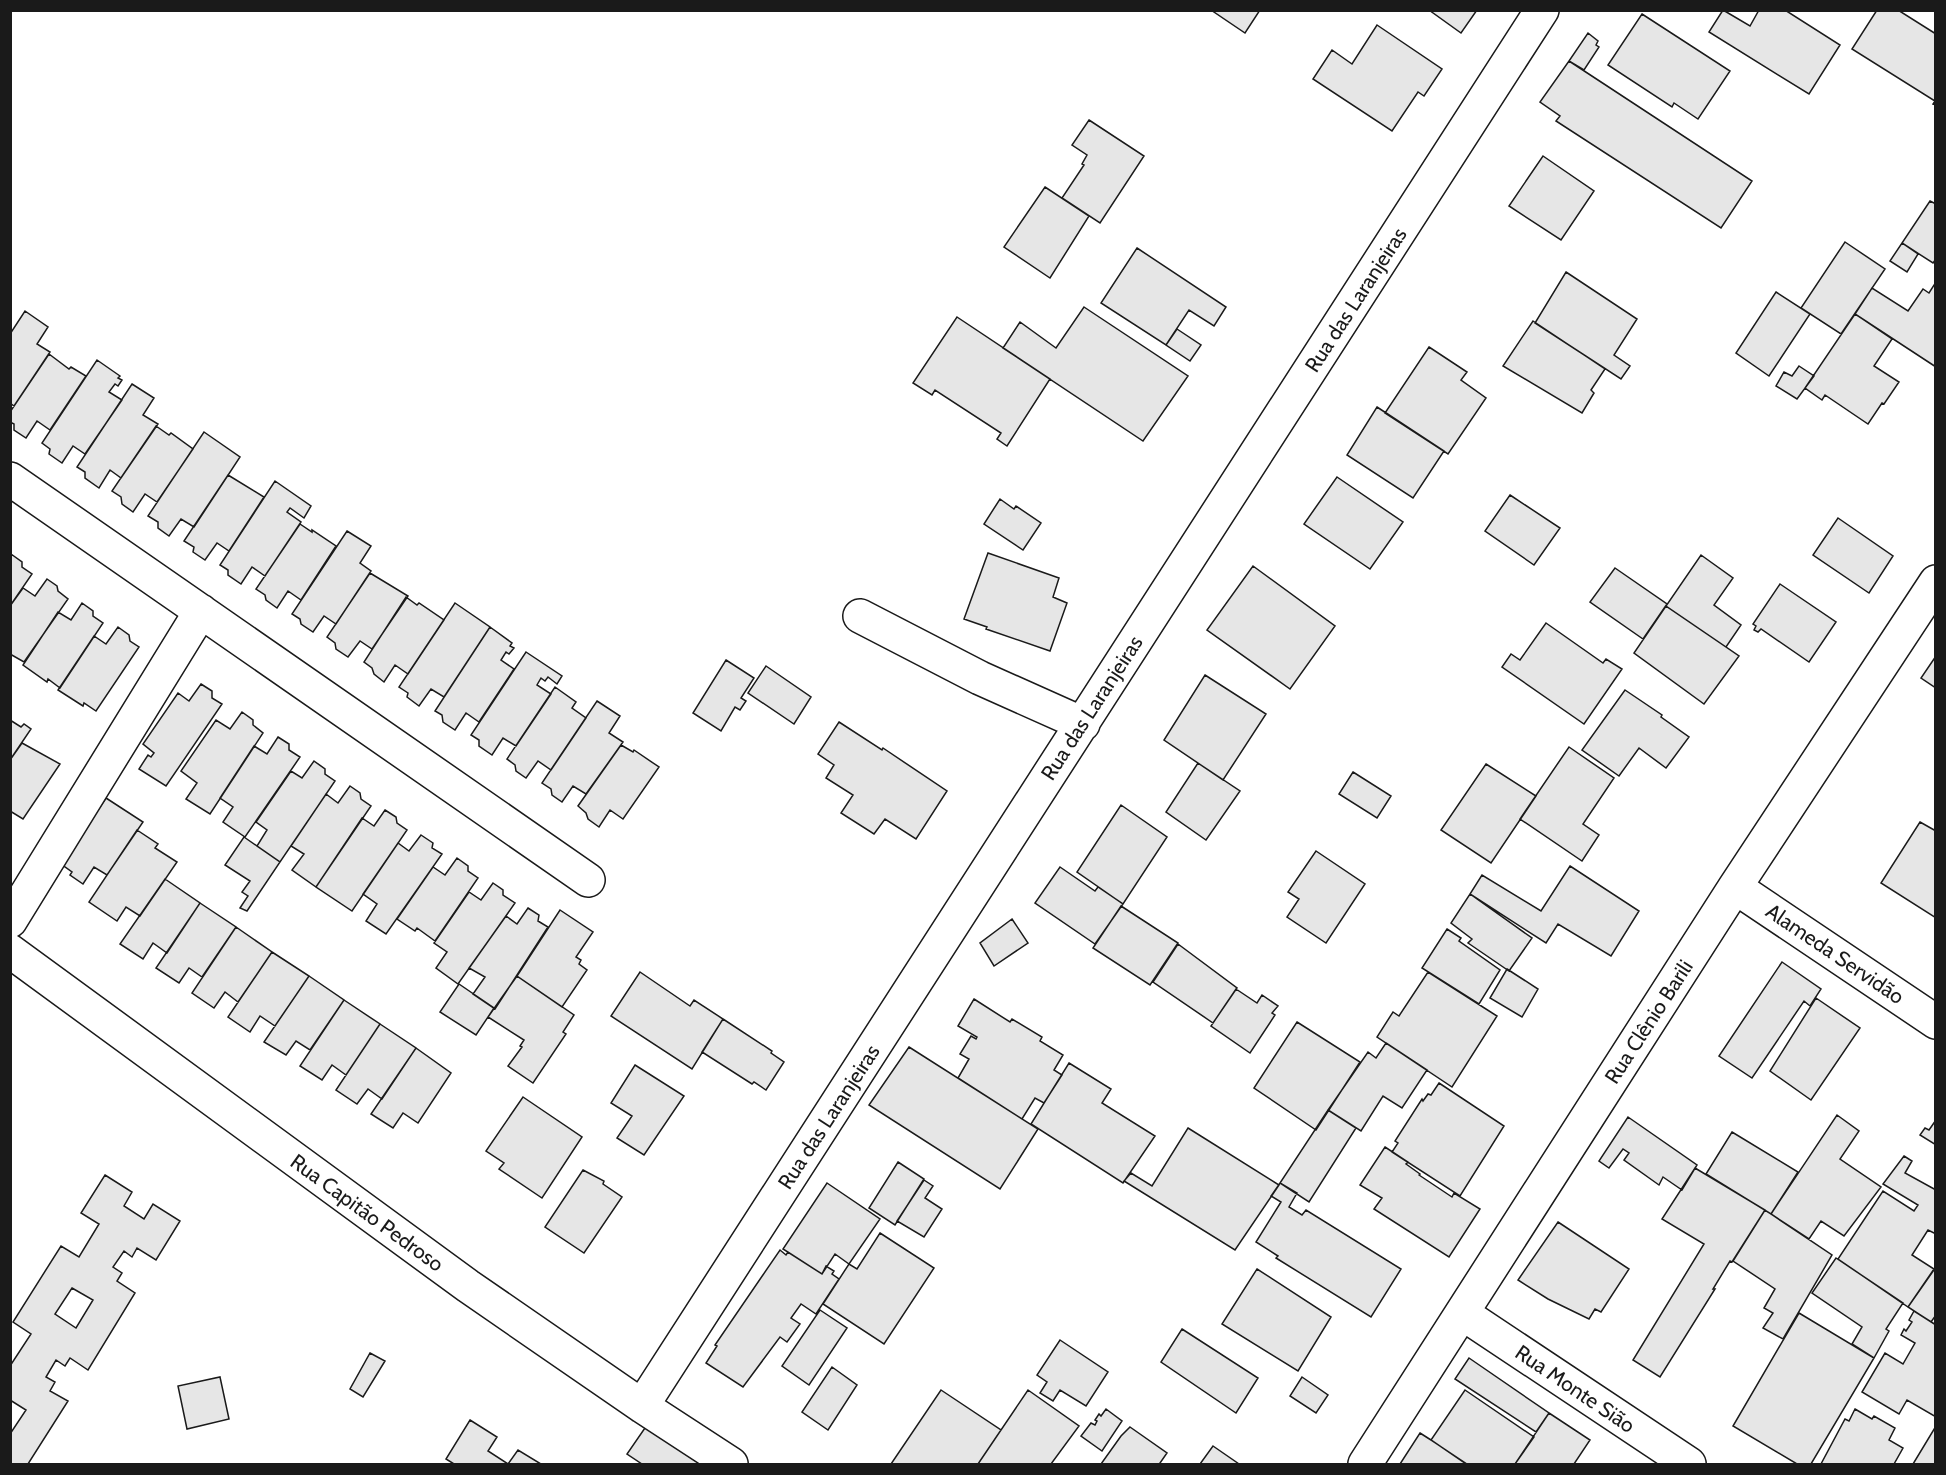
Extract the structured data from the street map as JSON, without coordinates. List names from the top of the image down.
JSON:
{
  "streets": {
    "street": [
      "Rua das Laranjeiras",
      "Alameda Servidão",
      "Rua Clênio Barili",
      "Rua Capitão Pedroso",
      "Rua Monte Sião"
    ]
  },
  "crossings": [
    ["Rua das Laranjeiras", "Rua Capitão Pedroso"],
    ["Alameda Servidão", "Rua Clênio Barili"],
    ["Rua Clênio Barili", "Rua Monte Sião"]
  ]
}
